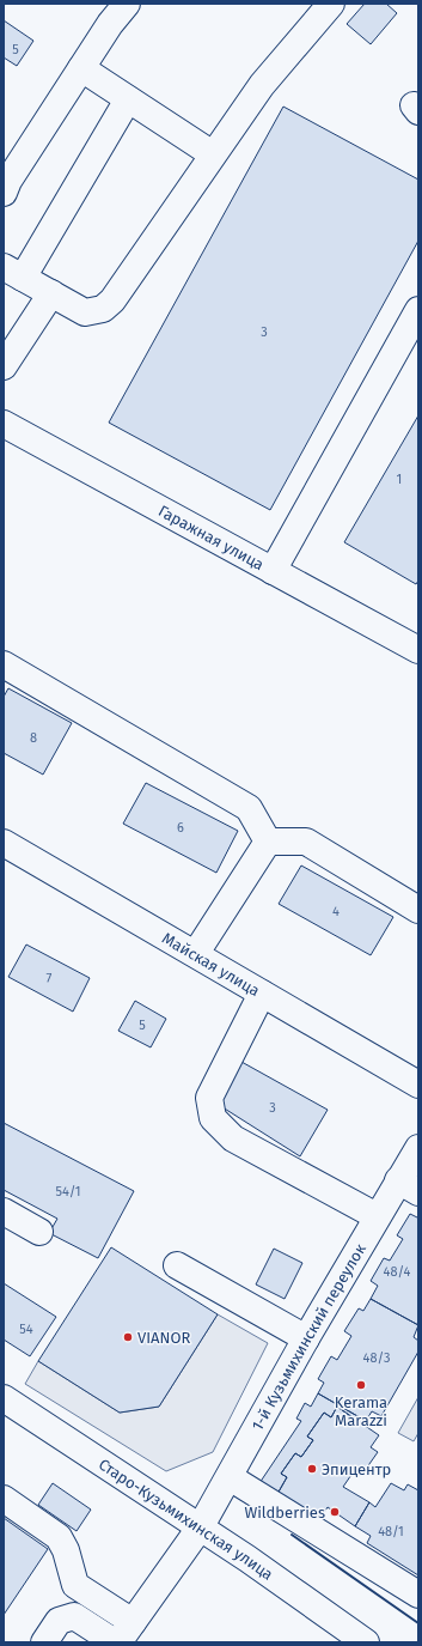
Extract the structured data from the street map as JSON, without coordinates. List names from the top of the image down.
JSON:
{
  "streets": {
    "street": [
      "Гаражная улица",
      "Майская улица",
      "1-й Кузьмихинский переулок",
      "Старо-Кузьмихинская улица"
    ]
  },
  "crossings": [
    ["1-й Кузьмихинский переулок", "Старо-Кузьмихинская улица"]
  ],
  "places": [
    "VIANOR",
    "Kerama Marazzi",
    "Эпицентр",
    "Wildberries"
  ],
  "house_numbers": [
    "5",
    "3",
    "1",
    "8",
    "6",
    "4",
    "7",
    "5",
    "3",
    "54/1",
    "48/4",
    "54",
    "48/3",
    "48/1"
  ]
}
